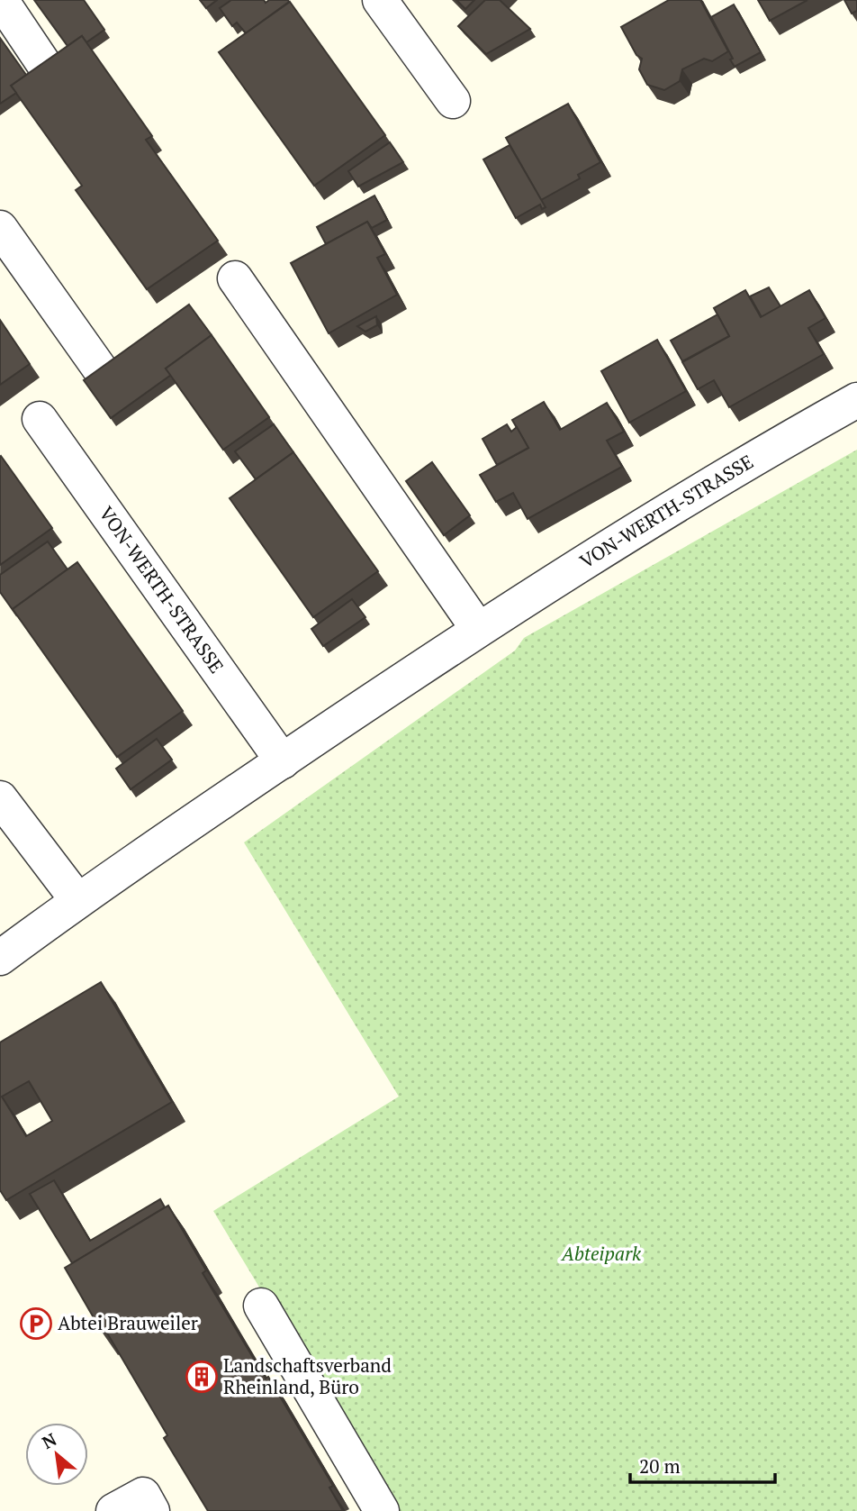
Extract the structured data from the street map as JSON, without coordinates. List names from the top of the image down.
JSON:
{
  "streets": {
    "street": ["VON-WERTH-STRASSE"]
  },
  "parks": ["Abteipark"],
  "places": {
    "parking": ["Abtei Brauweiler"],
    "building": ["Landschaftsverband Rheinland, Büro"]
  },
  "scale_bar": "20 m",
  "north": "top left"
}
